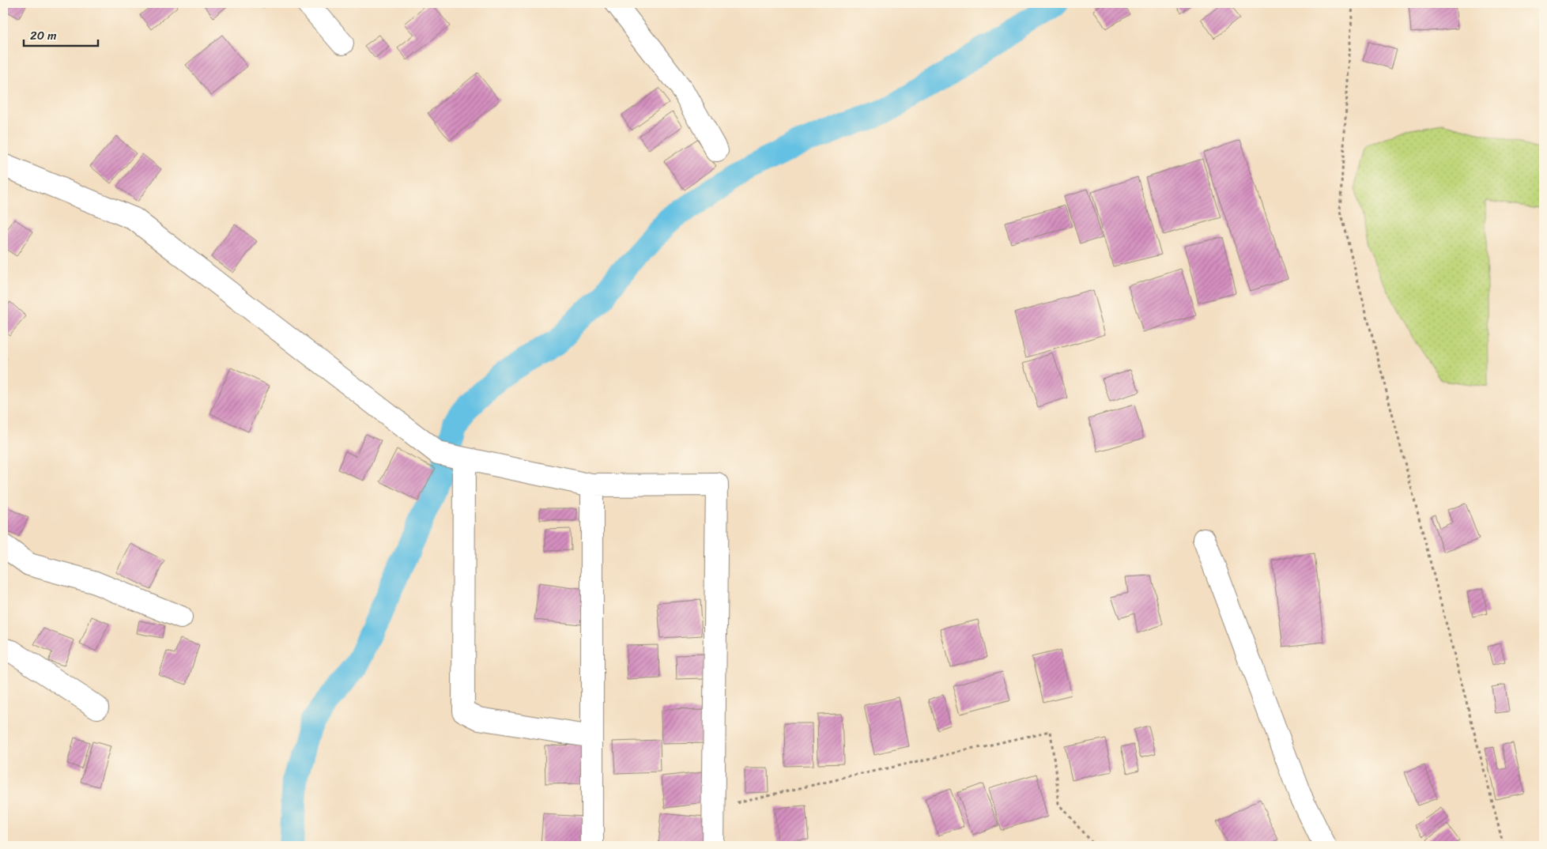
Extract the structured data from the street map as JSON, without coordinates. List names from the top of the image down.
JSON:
{
  "scale_bar": "20 m"
}
